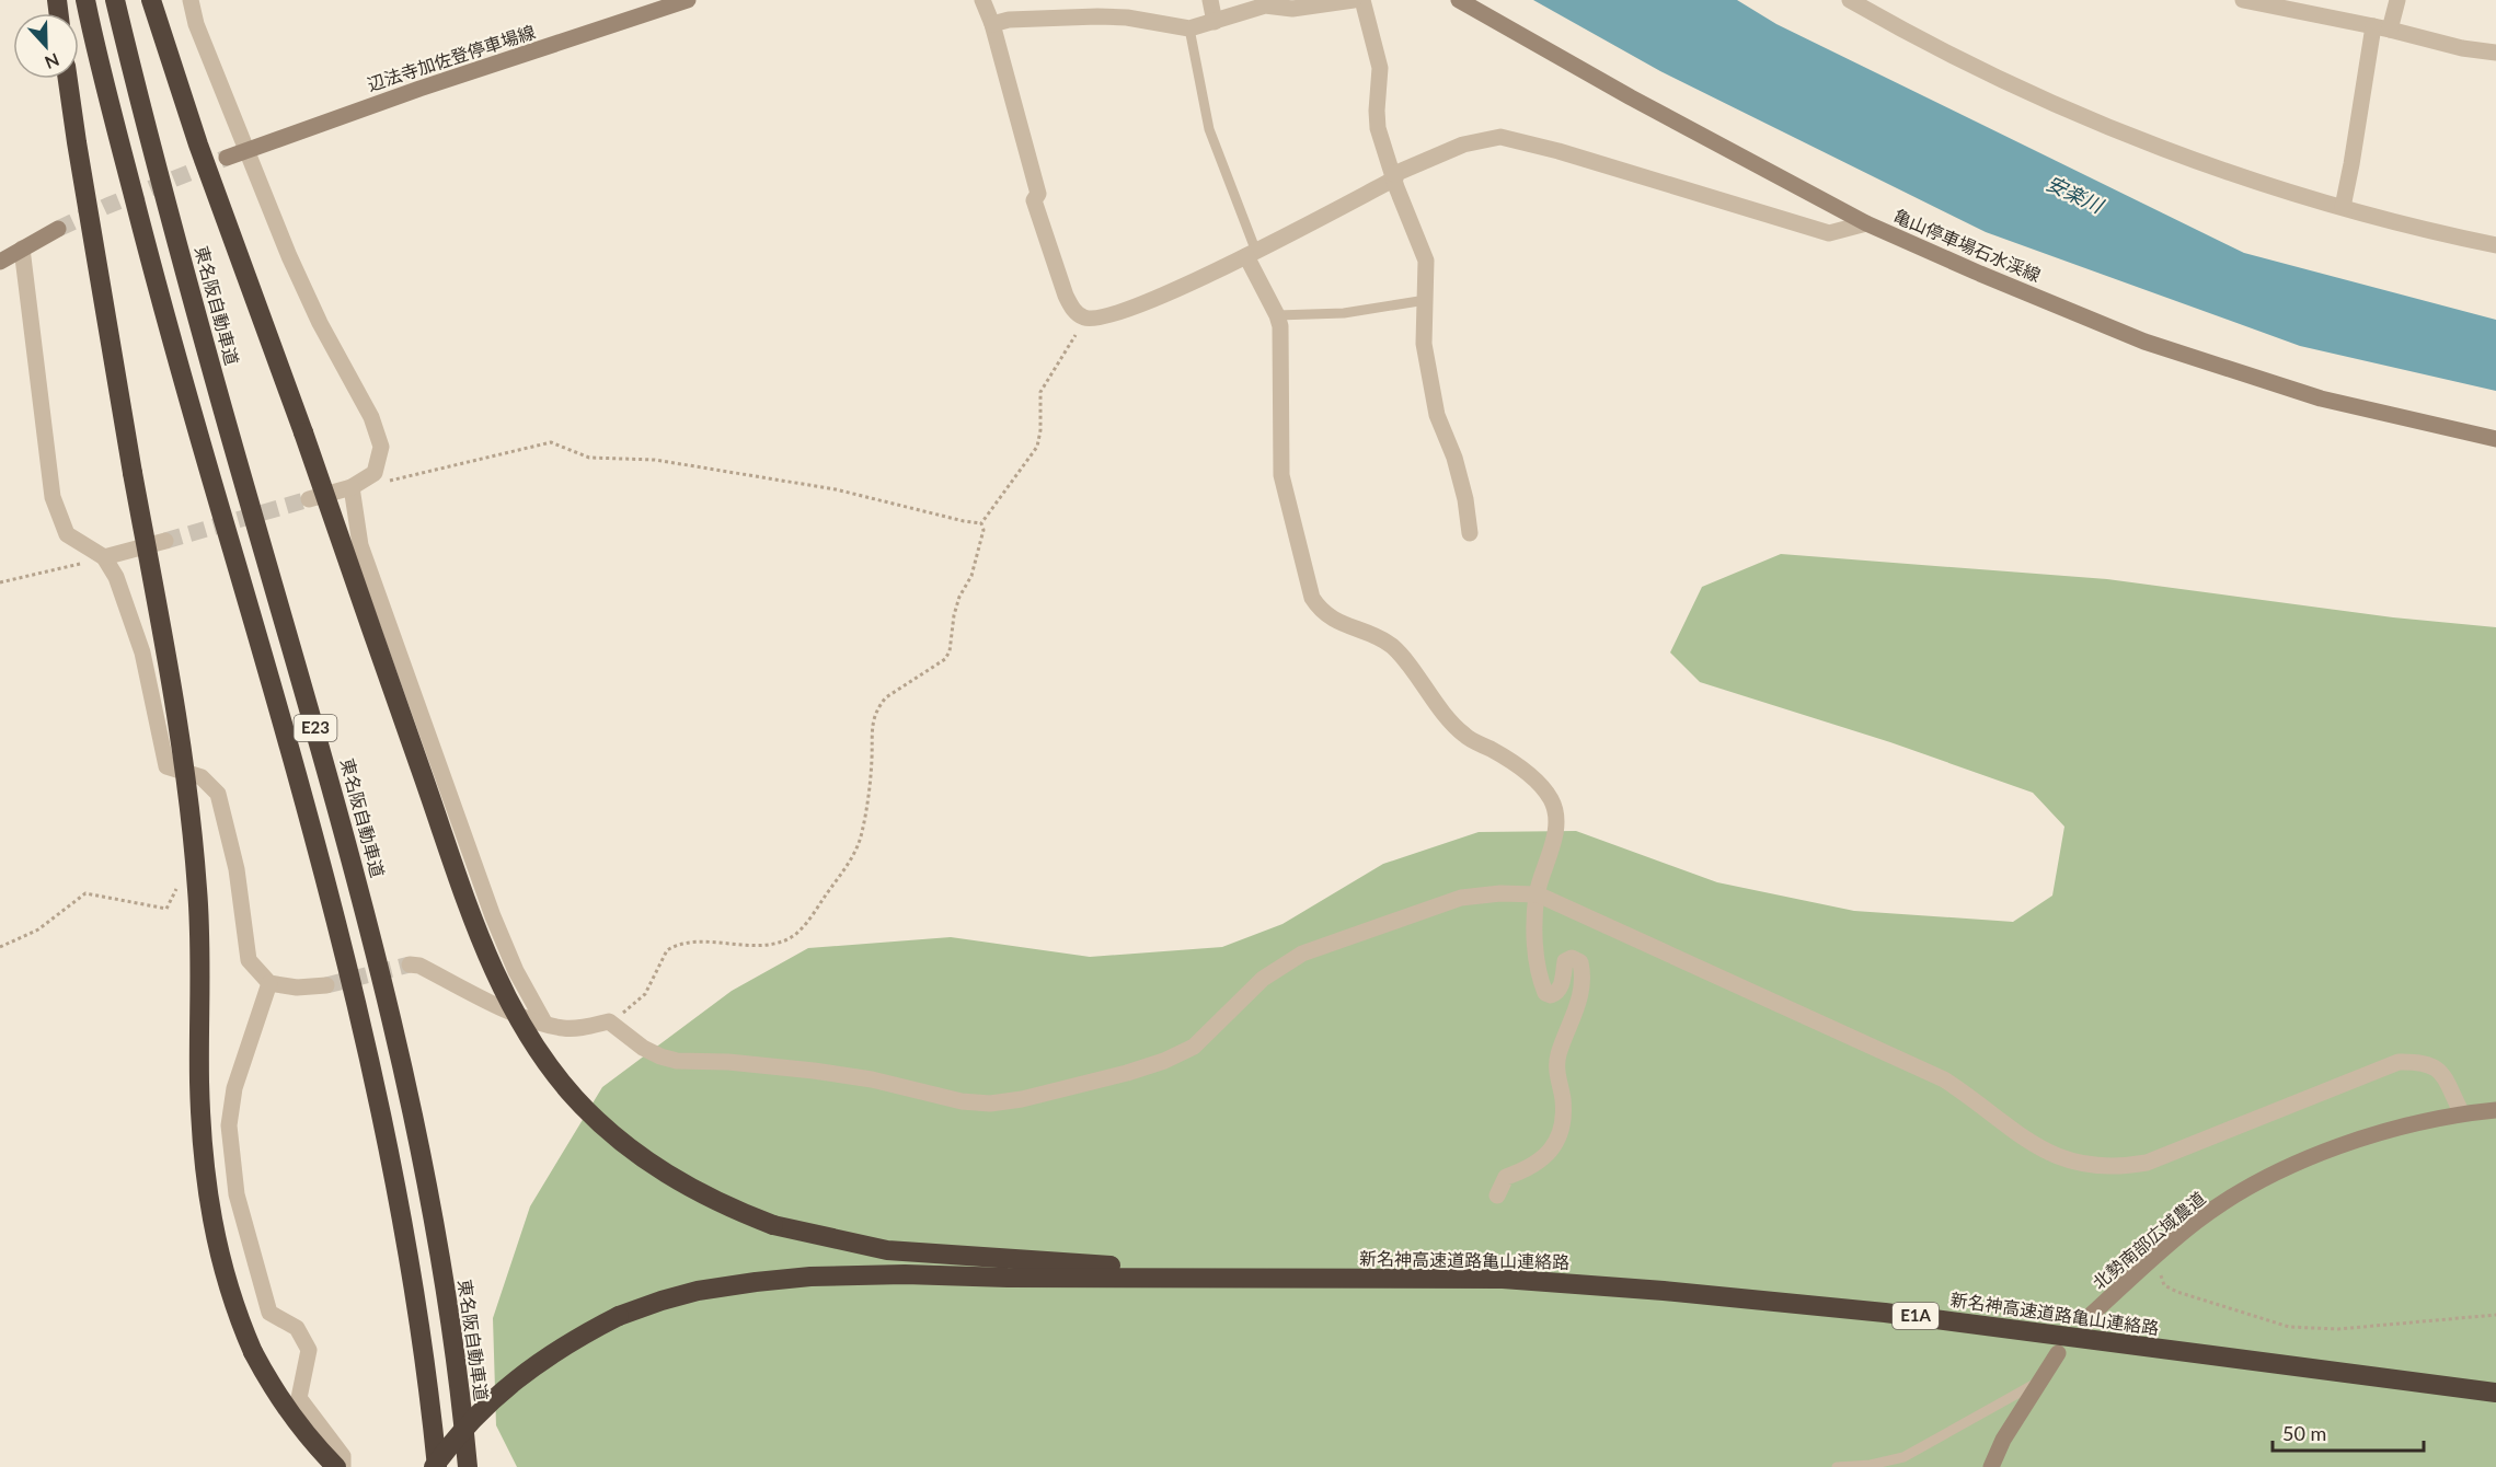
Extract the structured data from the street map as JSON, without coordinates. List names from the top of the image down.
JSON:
{
  "streets": {
    "highway": [
      "東名阪自動車道",
      "E23",
      "新名神高速道路亀山連絡路",
      "E1A"
    ],
    "main road": ["辺法寺加佐登停車場線", "亀山停車場石水渓線", "北勢南部広域農道"]
  },
  "water": ["安楽川"],
  "scale_bar": "50 m",
  "north": "bottom"
}
